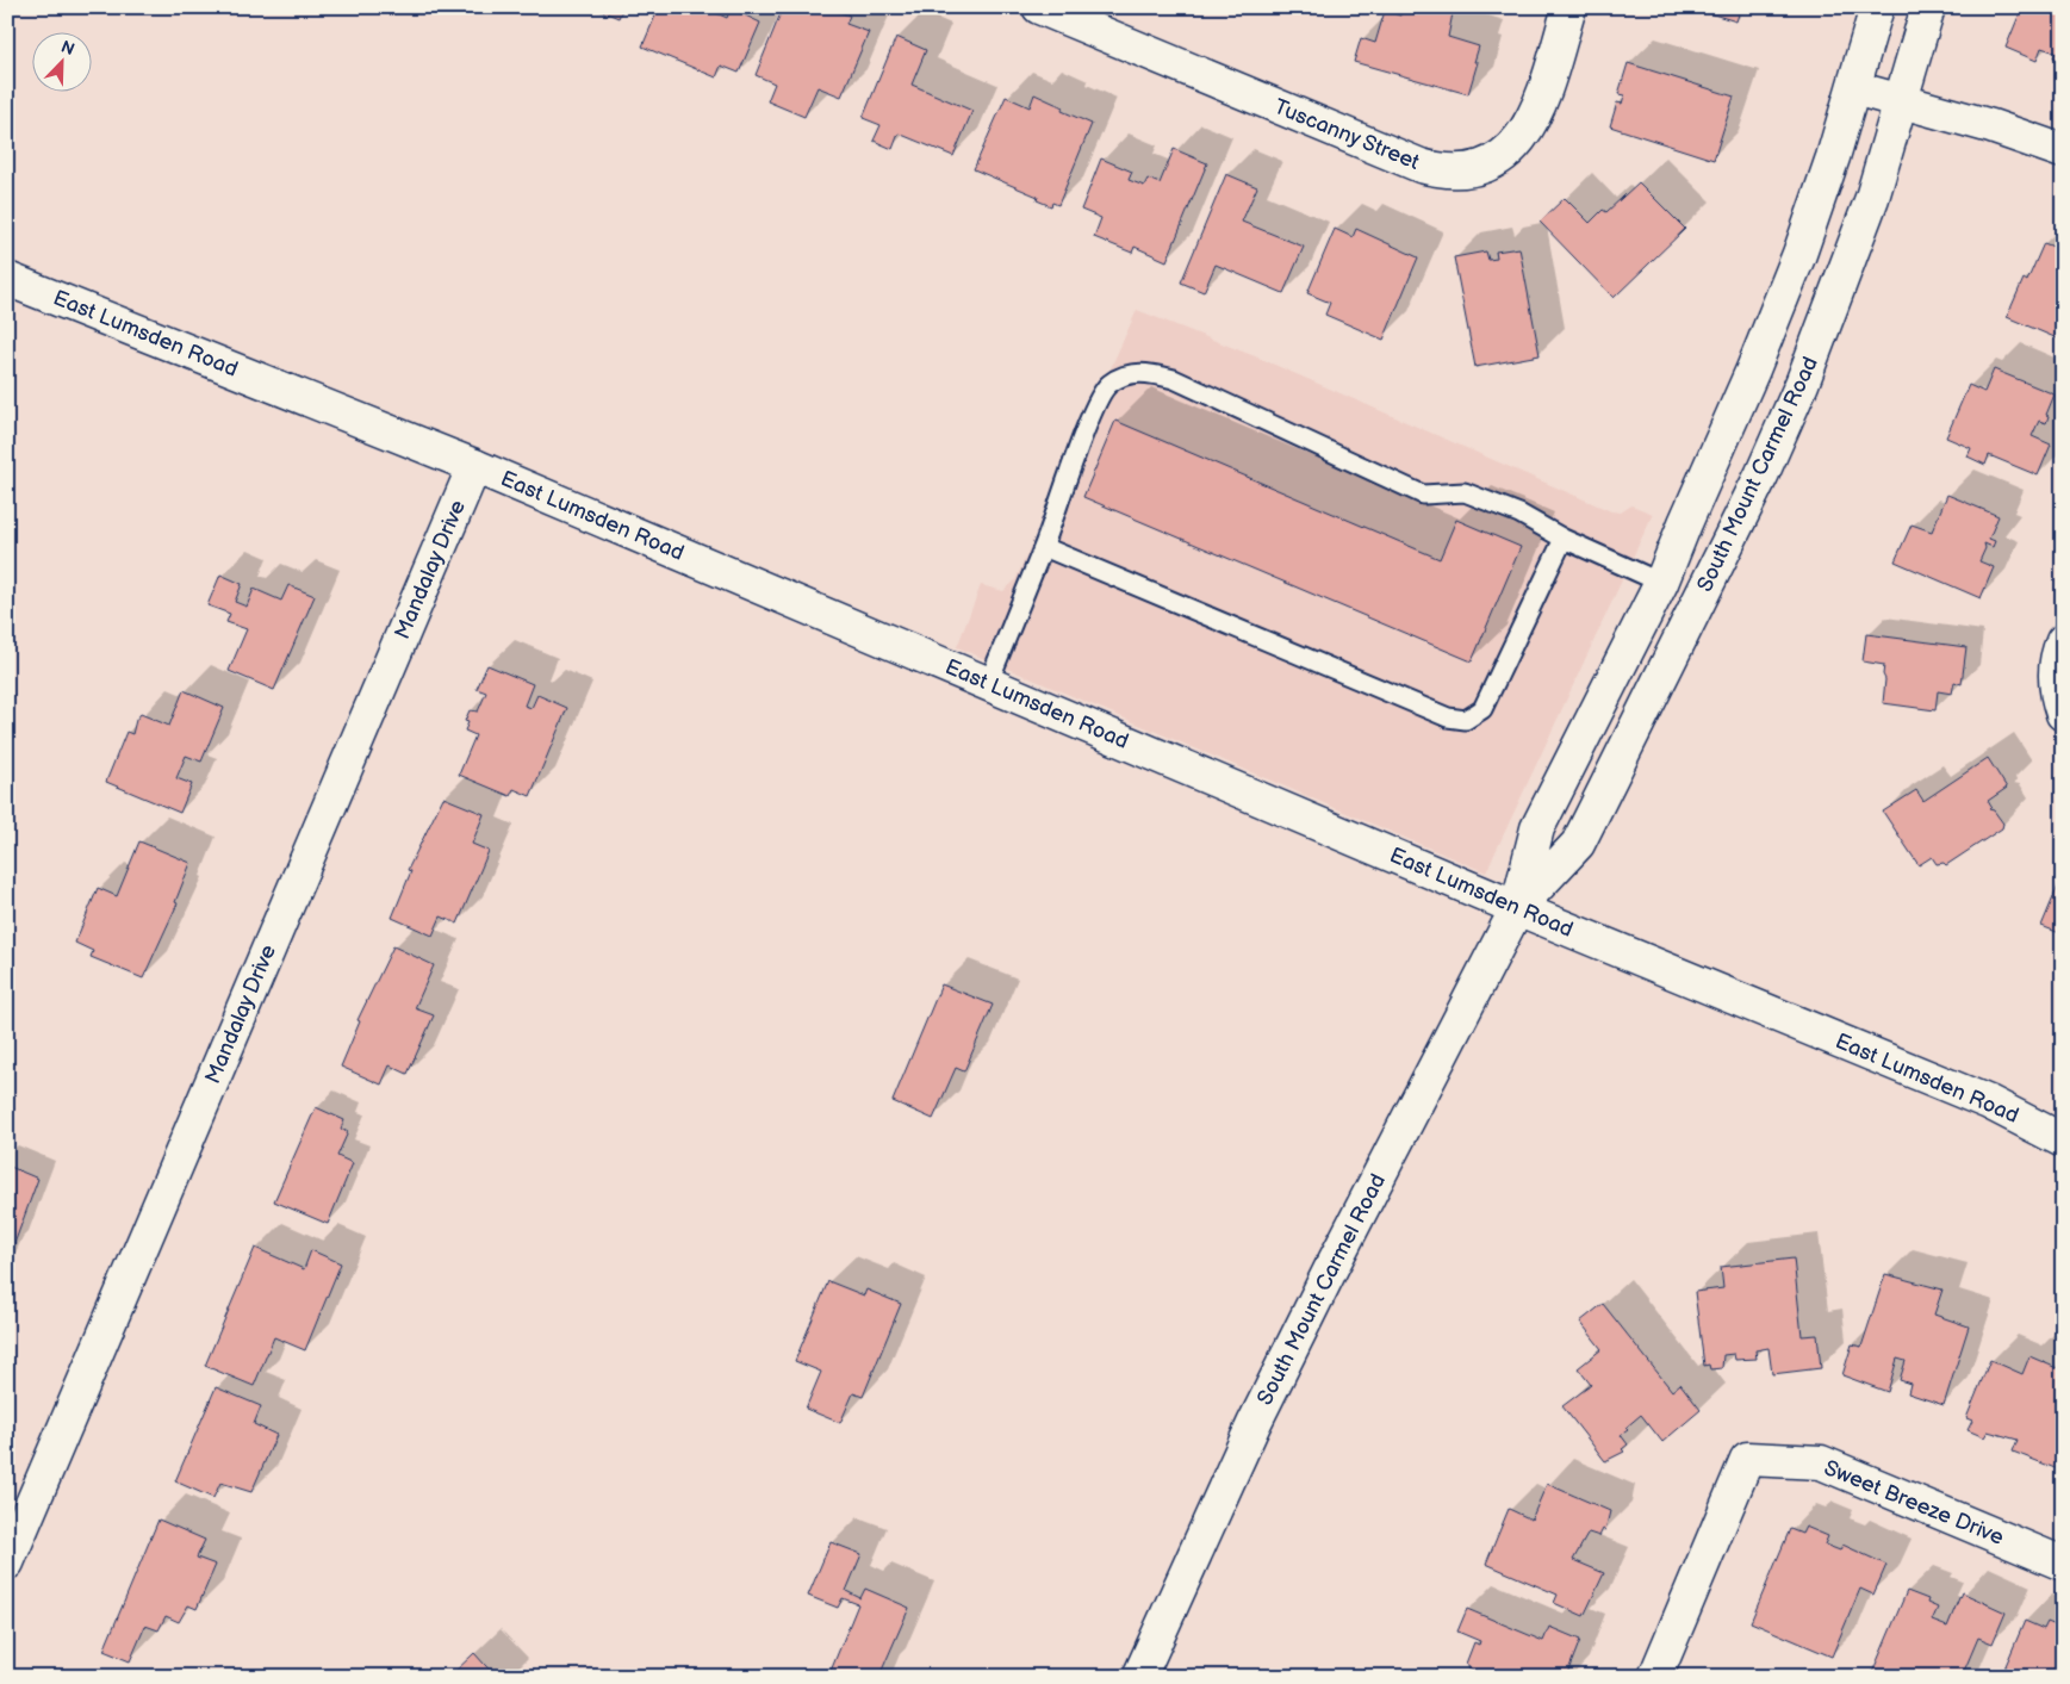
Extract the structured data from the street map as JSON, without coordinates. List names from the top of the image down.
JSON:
{
  "streets": {
    "street": [
      "Tuscanny Street",
      "East Lumsden Road",
      "South Mount Carmel Road",
      "Mandalay Drive",
      "Sweet Breeze Drive"
    ]
  },
  "crossings": [
    ["East Lumsden Road", "South Mount Carmel Road"],
    ["East Lumsden Road", "Mandalay Drive"]
  ],
  "north": "top right"
}
